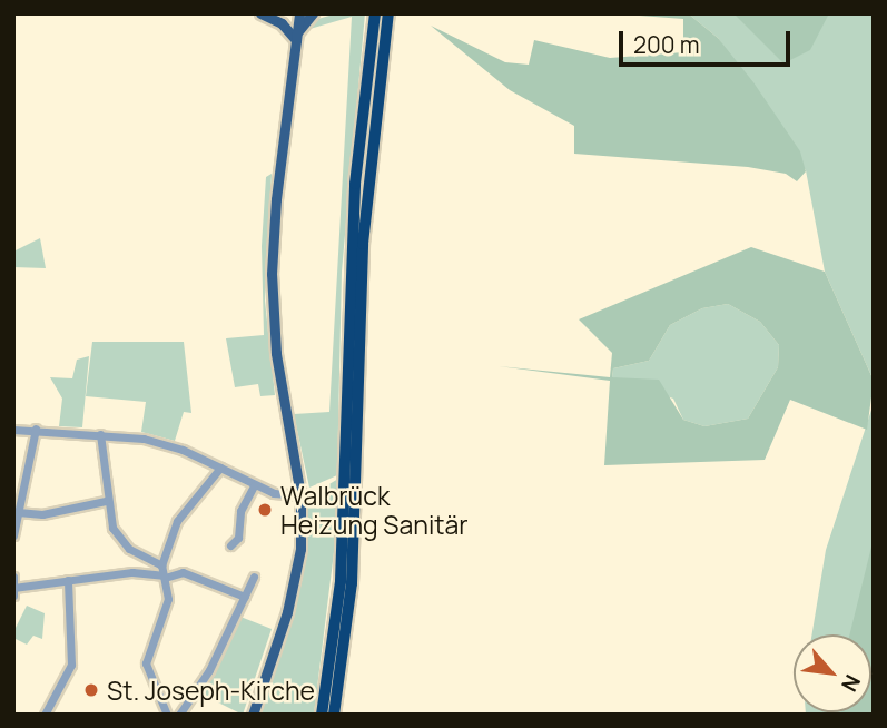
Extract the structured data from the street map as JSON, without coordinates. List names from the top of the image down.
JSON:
{
  "places": ["Walbrück Heizung Sanitär", "St. Joseph-Kirche"],
  "scale_bar": "200 m",
  "north": "bottom right"
}
